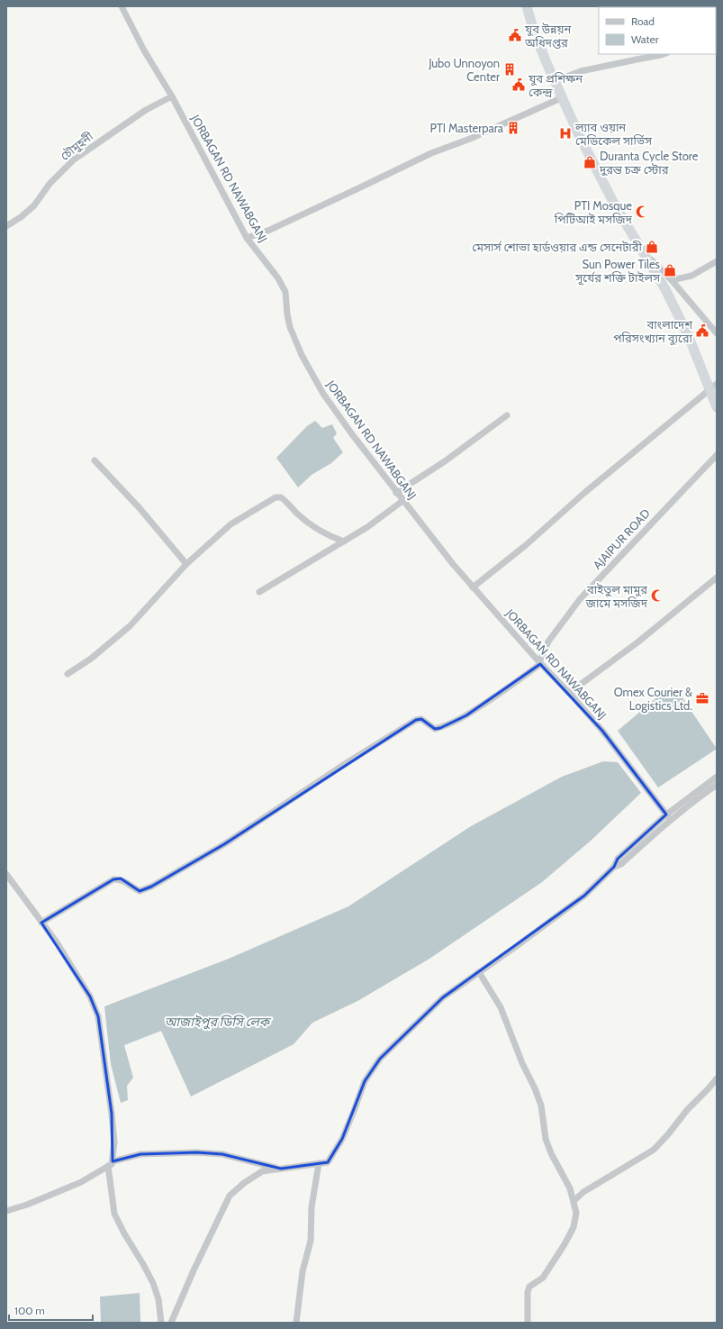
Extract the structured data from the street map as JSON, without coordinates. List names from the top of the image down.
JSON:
{
  "streets": {
    "street": ["চৌমুহনী", "JORBAGAN RD NAWABGANJ", "AJAIPUR ROAD"]
  },
  "crossings": [
    ["চৌমুহনী", "JORBAGAN RD NAWABGANJ"],
    ["JORBAGAN RD NAWABGANJ", "AJAIPUR ROAD"]
  ],
  "water": ["আজাইপুর ডিসি লেক"],
  "places": {
    "public building": ["যুব উন্নয়ন অধিদপ্তর", "যুব প্রশিক্ষন কেন্দ্র", "বাংলাদেশ পরিসংখ্যান ব্যুরো"],
    "building": ["Jubo Unnoyon Center", "PTI Masterpara"],
    "hospital": ["ল্যাব ওয়ান মেডিকেল সার্ভিস"],
    "shop": ["Duranta Cycle Store দুরন্ত চক্র স্টোর", "মেসার্স শোভা হার্ডওয়ার এন্ড সেনেটারী", "Sun Power Tiles সূর্যের শক্তি টাইলস"],
    "mosque": ["PTI Mosque পিটিআই মসজিদ", "বাইতুল মামুর জামে মসজিদ"],
    "office": ["Omex Courier & Logistics Ltd."]
  },
  "legend": ["Road", "Water"],
  "scale_bar": "100 m"
}
